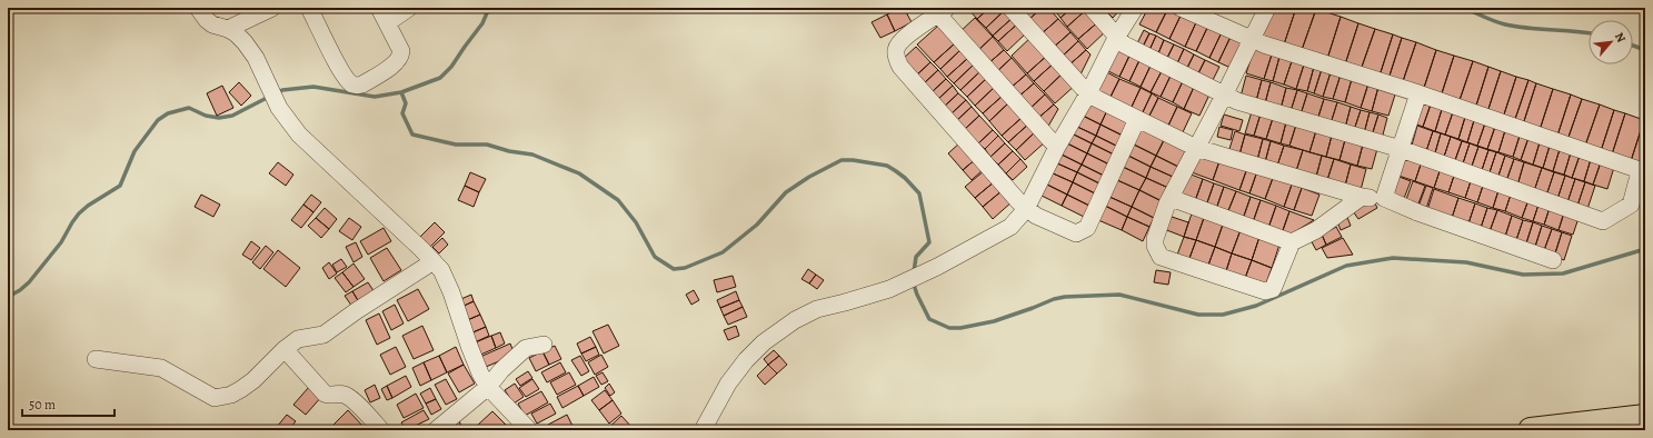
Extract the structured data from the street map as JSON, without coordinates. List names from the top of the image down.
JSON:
{
  "scale_bar": "50 m",
  "north": "top right"
}
